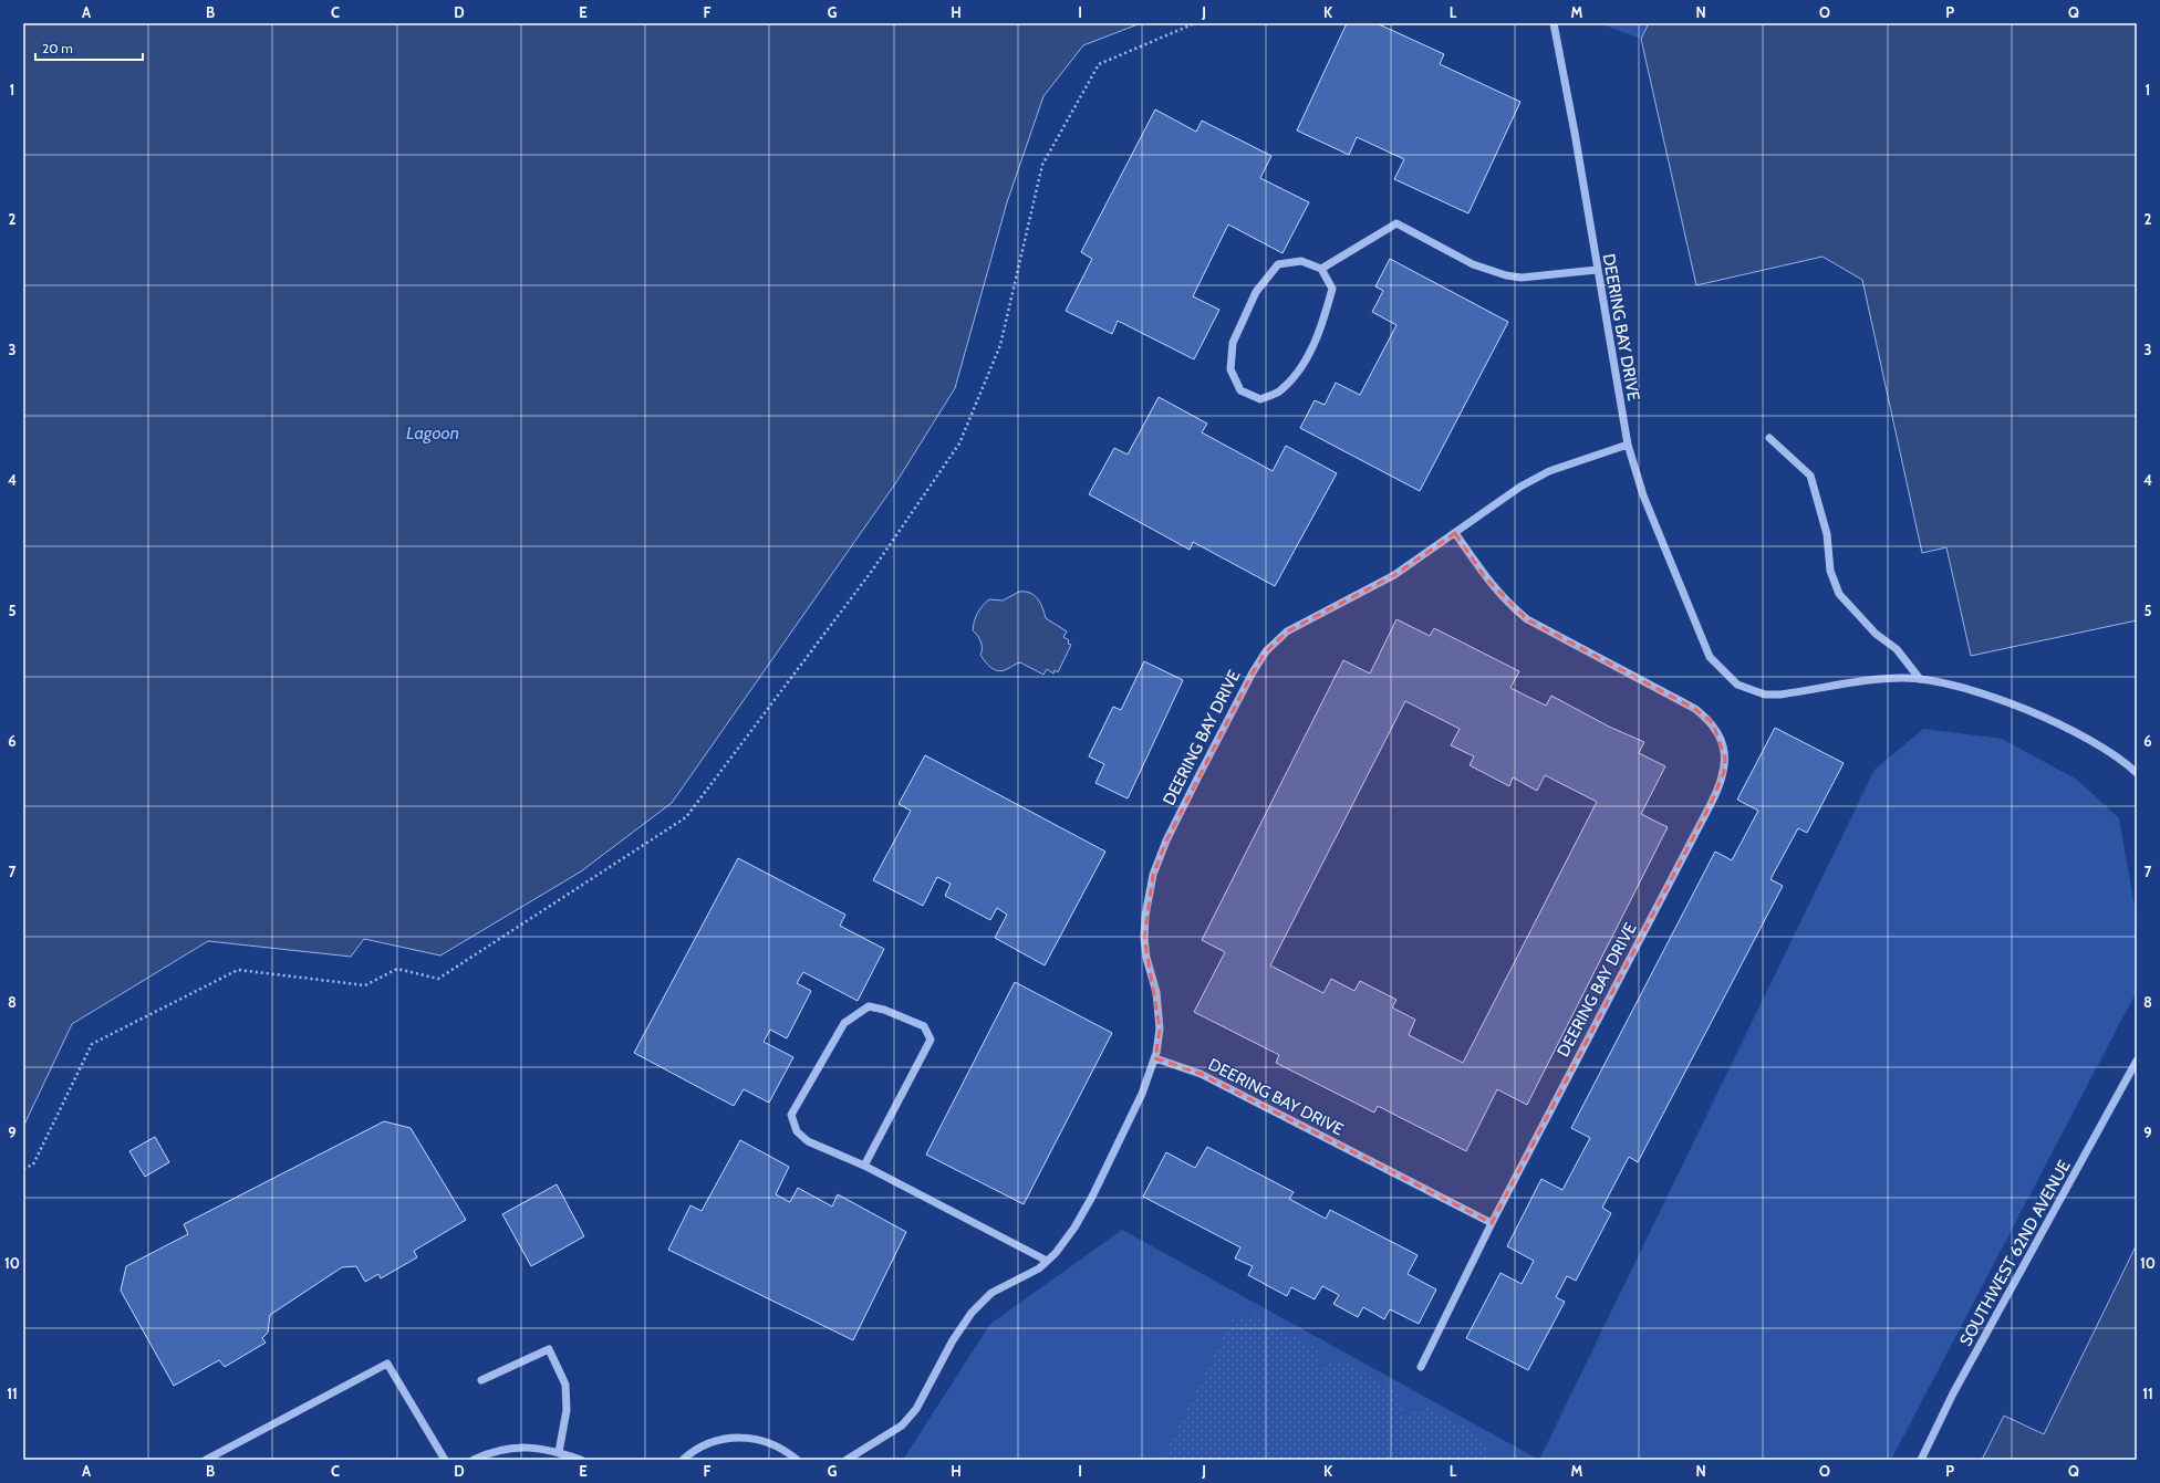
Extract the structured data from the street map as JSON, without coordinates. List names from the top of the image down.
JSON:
{
  "streets": {
    "street": ["DEERING BAY DRIVE", "SOUTHWEST 62ND AVENUE"]
  },
  "water": ["Lagoon"],
  "scale_bar": "20 m",
  "grid": {
    "columns": [
      "A",
      "B",
      "C",
      "D",
      "E",
      "F",
      "G",
      "H",
      "I",
      "J",
      "K",
      "L",
      "M",
      "N",
      "O",
      "P",
      "Q"
    ],
    "rows": [
      "1",
      "2",
      "3",
      "4",
      "5",
      "6",
      "7",
      "8",
      "9",
      "10",
      "11"
    ]
  }
}
